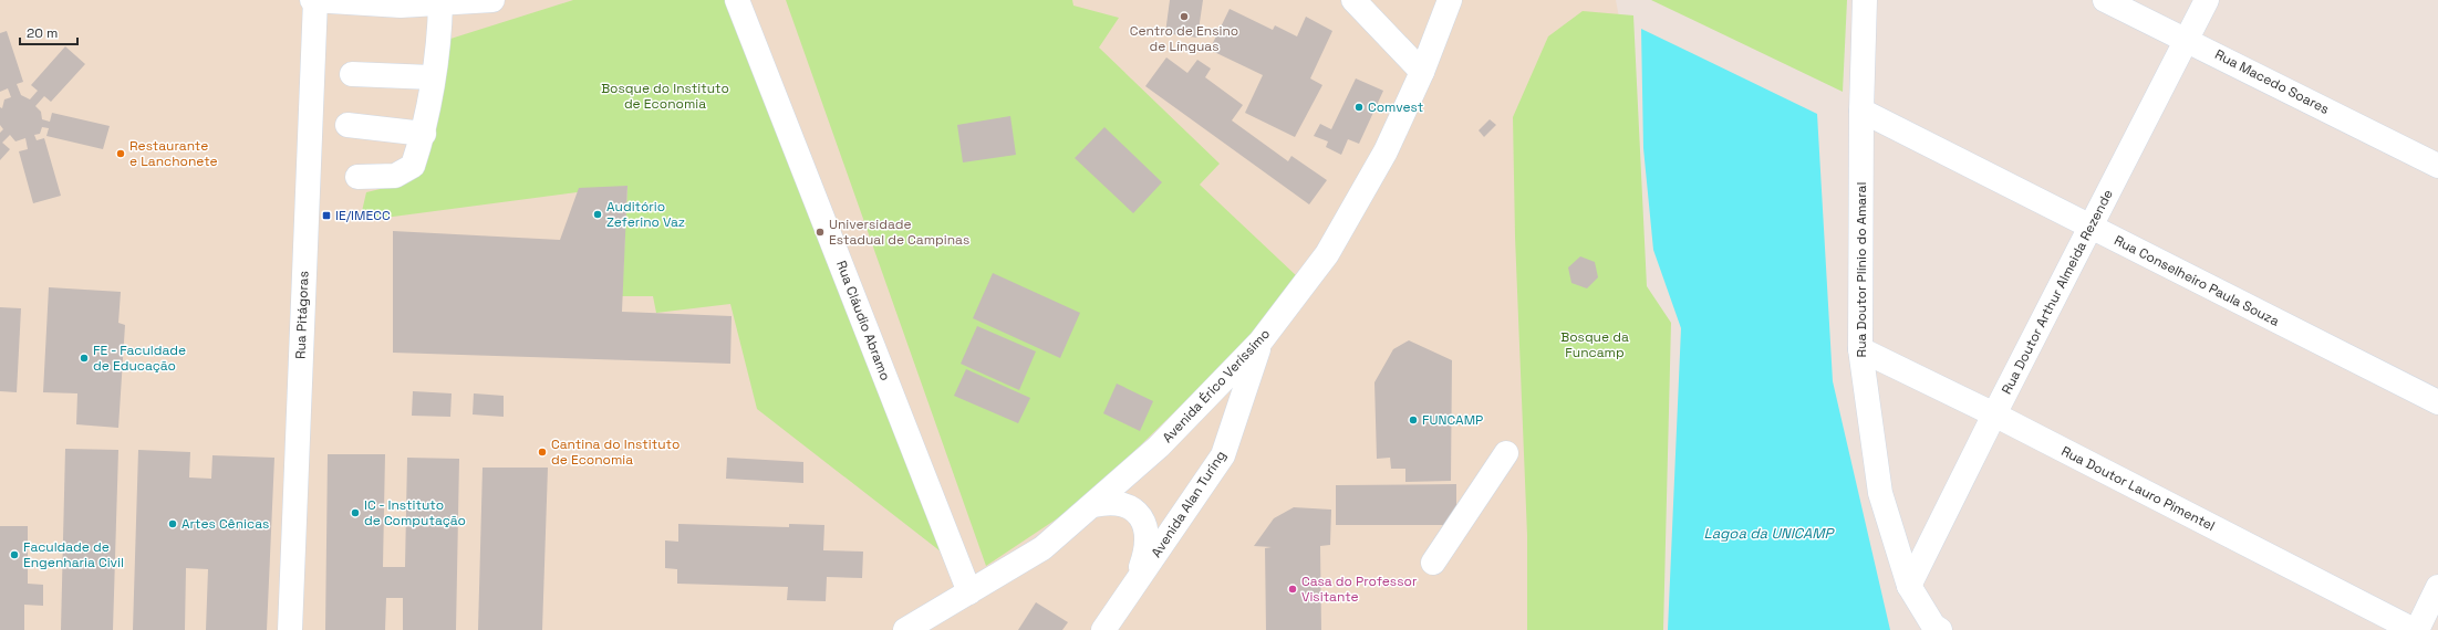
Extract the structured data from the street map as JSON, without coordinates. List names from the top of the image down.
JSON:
{
  "streets": {
    "street": [
      "Rua Macedo Soares",
      "Rua Doutor Plínio do Amaral",
      "Rua Conselheiro Paula Souza",
      "Rua Doutor Arthur Almeida Rezende",
      "Rua Pitágoras",
      "Rua Cláudio Abramo",
      "Avenida Érico Veríssimo",
      "Rua Doutor Lauro Pimentel",
      "Avenida Alan Turing"
    ]
  },
  "crossings": [
    ["Rua Macedo Soares", "Rua Doutor Arthur Almeida Rezende"],
    ["Rua Doutor Plínio do Amaral", "Rua Conselheiro Paula Souza"],
    ["Rua Doutor Plínio do Amaral", "Rua Doutor Arthur Almeida Rezende"],
    ["Rua Doutor Plínio do Amaral", "Rua Doutor Lauro Pimentel"],
    ["Rua Conselheiro Paula Souza", "Rua Doutor Arthur Almeida Rezende"],
    ["Rua Doutor Arthur Almeida Rezende", "Rua Doutor Lauro Pimentel"],
    ["Rua Cláudio Abramo", "Avenida Érico Veríssimo"],
    ["Avenida Érico Veríssimo", "Avenida Alan Turing"]
  ],
  "water": ["Lagoa da UNICAMP"],
  "parks": ["Bosque do Instituto de Economia", "Bosque da Funcamp"],
  "places": {
    "other": [
      "Centro de Ensino de Línguas",
      "Comvest",
      "Restaurante e Lanchonete",
      "Auditório Zeferino Vaz",
      "Universidade Estadual de Campinas",
      "FE - Faculdade de Educação",
      "FUNCAMP",
      "Cantina do Instituto de Economia",
      "IC - Instituto de Computação",
      "Artes Cênicas",
      "Faculdade de Engenharia Civil",
      "Casa do Professor Visitante"
    ],
    "transit": ["IE/IMECC"]
  },
  "scale_bar": "20 m"
}
